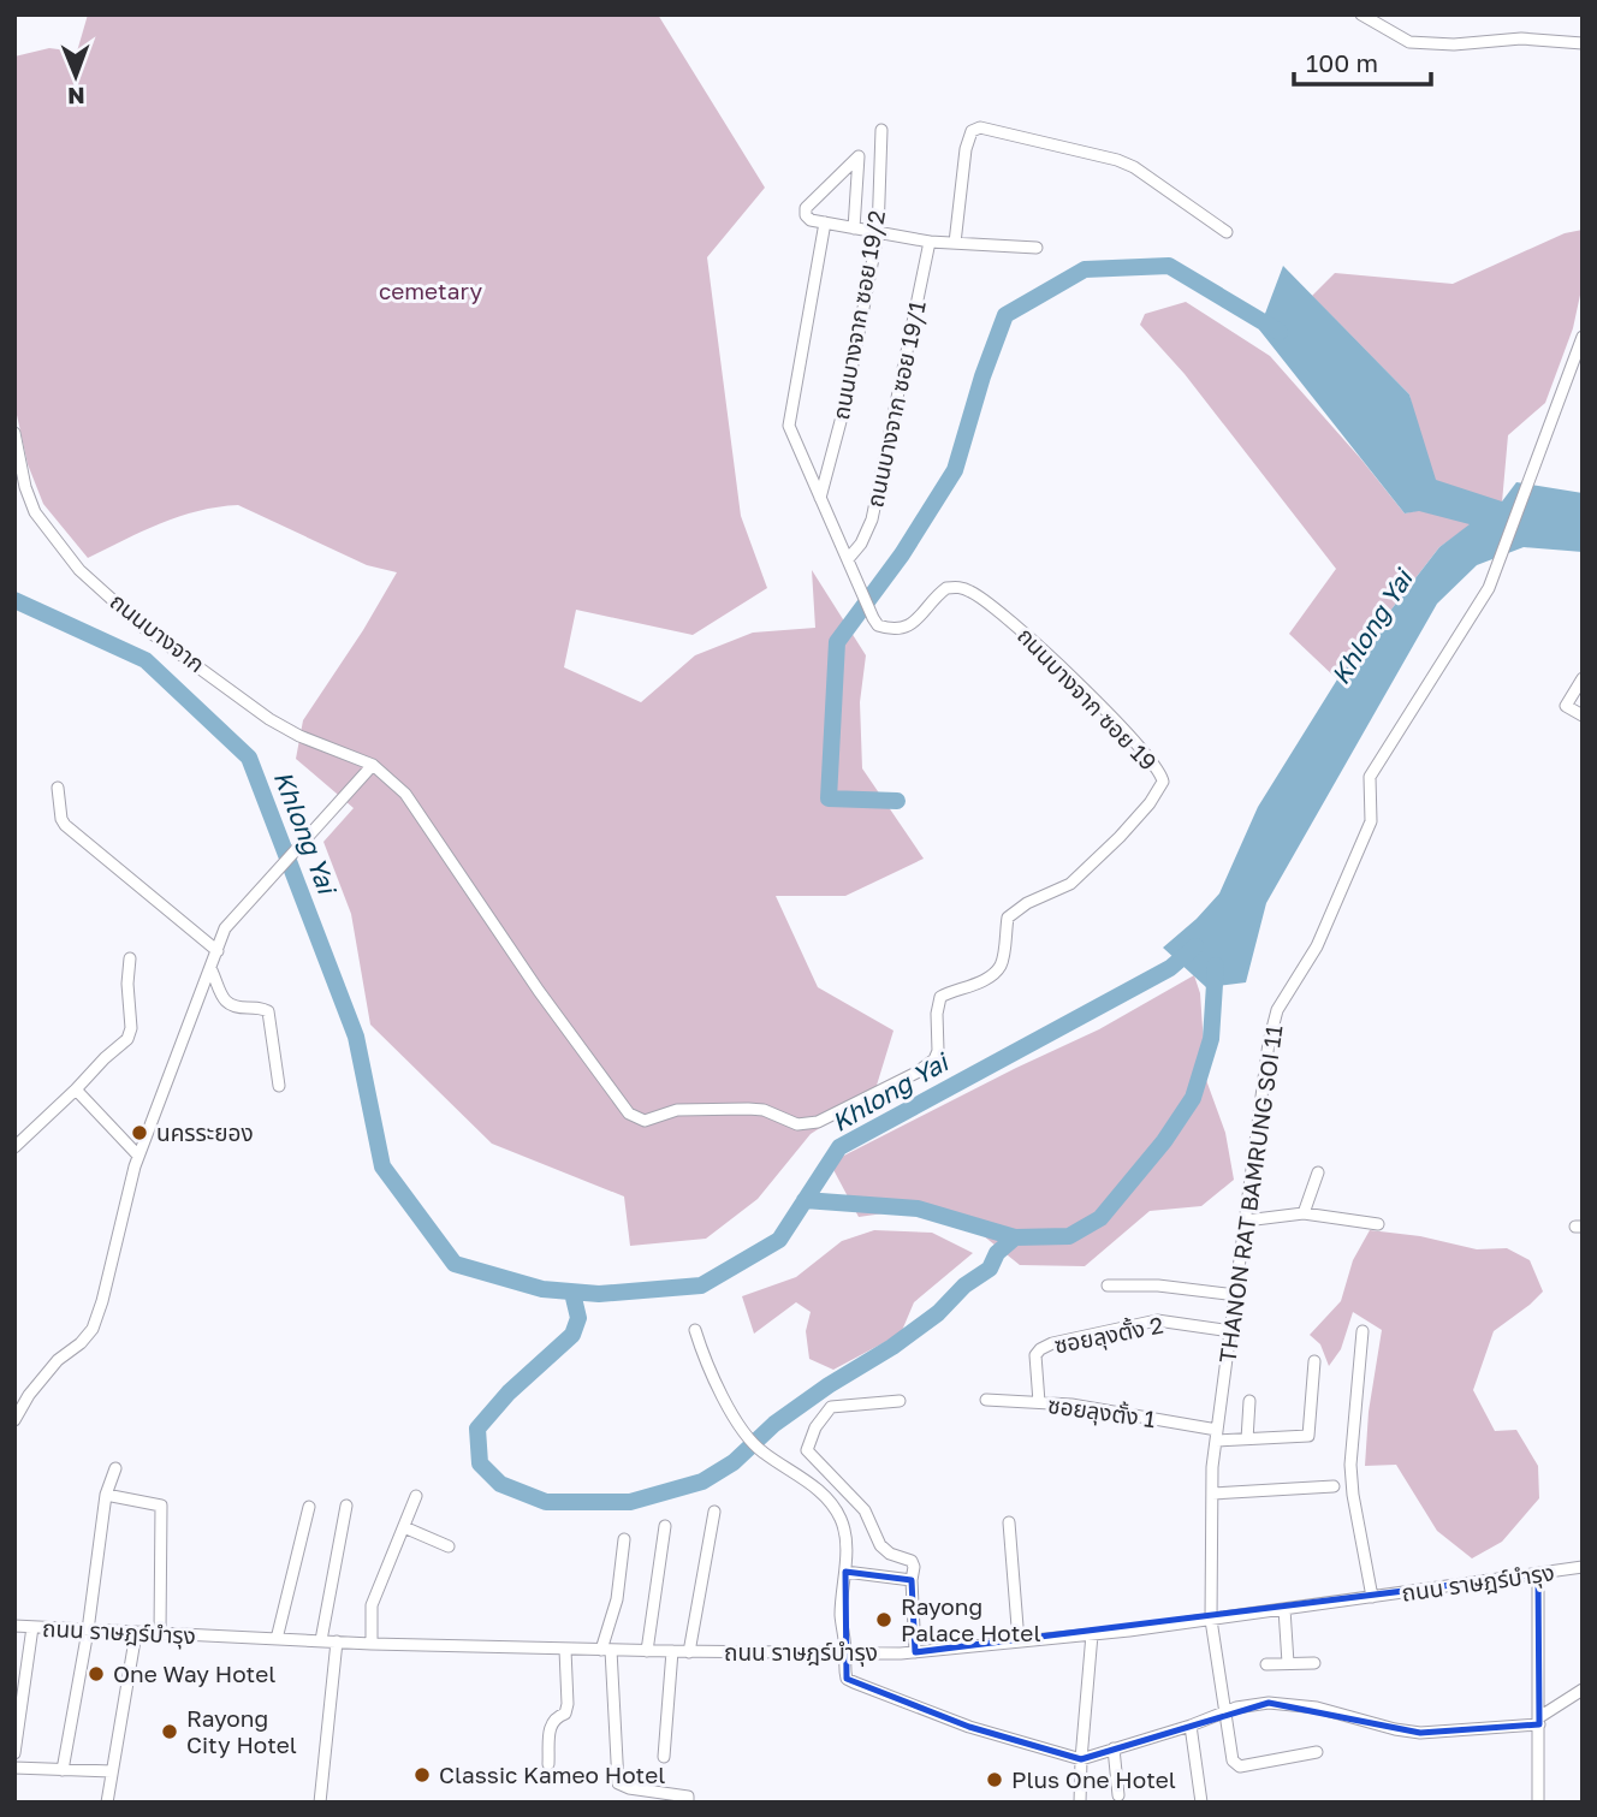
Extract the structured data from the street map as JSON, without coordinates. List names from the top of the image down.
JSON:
{
  "streets": {
    "street": [
      "ถนนบางจาก ซอย 19/2",
      "ถนนบางจาก ซอย 19/1",
      "ถนนบางจาก",
      "ถนนบางจาก ซอย 19",
      "THANON RAT BAMRUNG SOI 11",
      "ซอยลุงตั้ง 2",
      "ซอยลุงตั้ง 1",
      "ถนน ราษฎร์บำรุง"
    ]
  },
  "crossings": [
    ["ถนนบางจาก ซอย 19/2", "ถนนบางจาก ซอย 19"],
    ["ถนนบางจาก ซอย 19/1", "ถนนบางจาก ซอย 19"],
    ["ถนนบางจาก", "ถนนบางจาก ซอย 19"],
    ["THANON RAT BAMRUNG SOI 11", "ซอยลุงตั้ง 2"],
    ["THANON RAT BAMRUNG SOI 11", "ซอยลุงตั้ง 1"],
    ["THANON RAT BAMRUNG SOI 11", "ถนน ราษฎร์บำรุง"],
    ["ซอยลุงตั้ง 2", "ซอยลุงตั้ง 1"]
  ],
  "water": ["Khlong Yai"],
  "parks": ["cemetary"],
  "places": [
    "นครระยอง",
    "Rayong Palace Hotel",
    "One Way Hotel",
    "Rayong City Hotel",
    "Classic Kameo Hotel",
    "Plus One Hotel"
  ],
  "scale_bar": "100 m",
  "north": "bottom"
}
